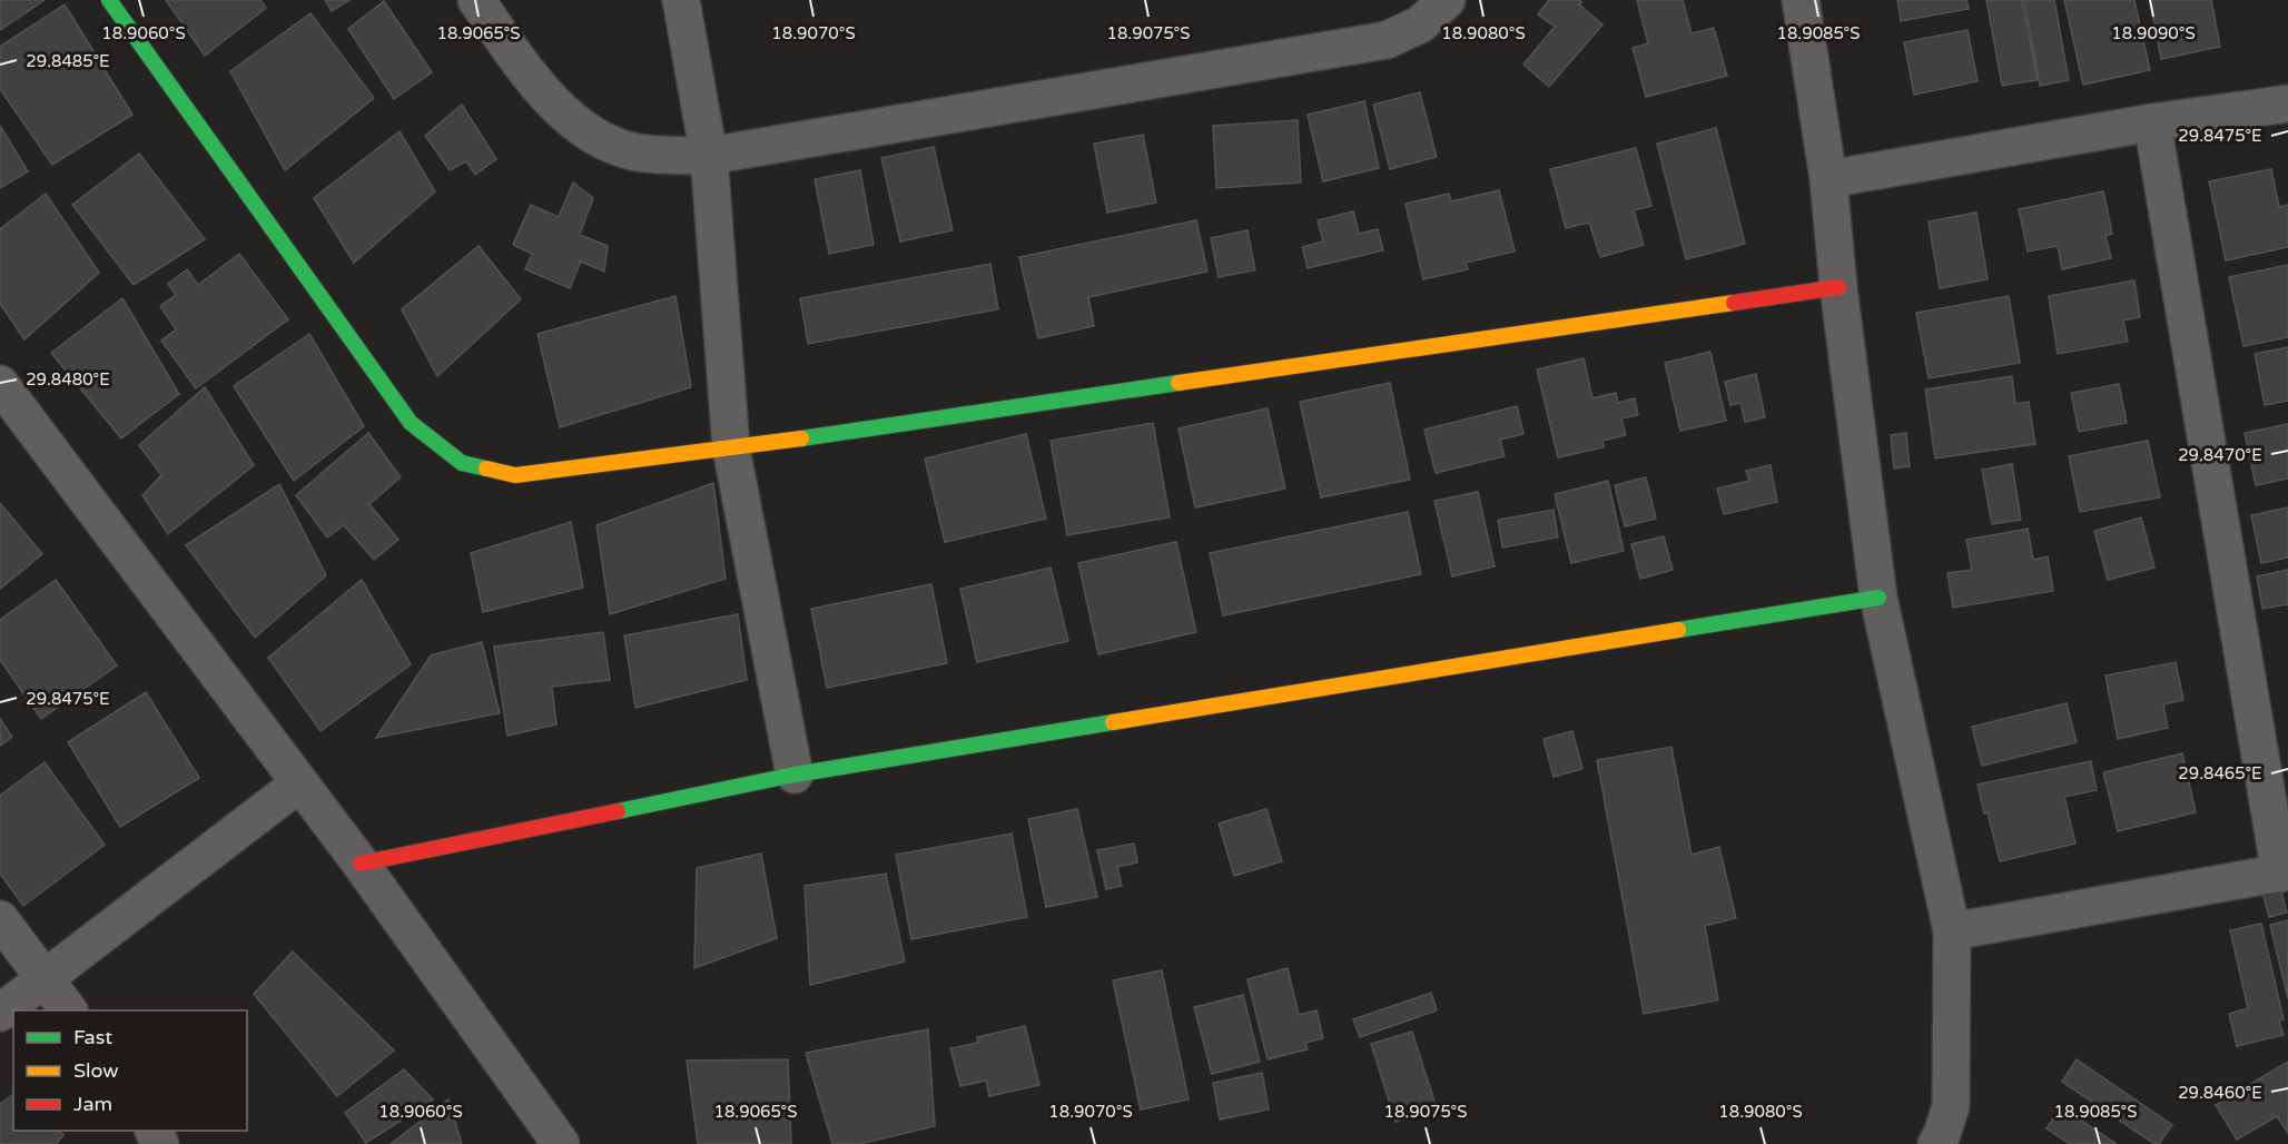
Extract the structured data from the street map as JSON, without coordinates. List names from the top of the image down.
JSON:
{
  "legend": ["Fast", "Slow", "Jam"],
  "coordinates": [
    "18.9060°S",
    "18.9065°S",
    "18.9070°S",
    "18.9075°S",
    "18.9080°S",
    "18.9085°S",
    "18.9090°S",
    "29.8485°E",
    "29.8475°E",
    "29.8480°E",
    "29.8470°E",
    "29.8465°E",
    "29.8460°E"
  ]
}
